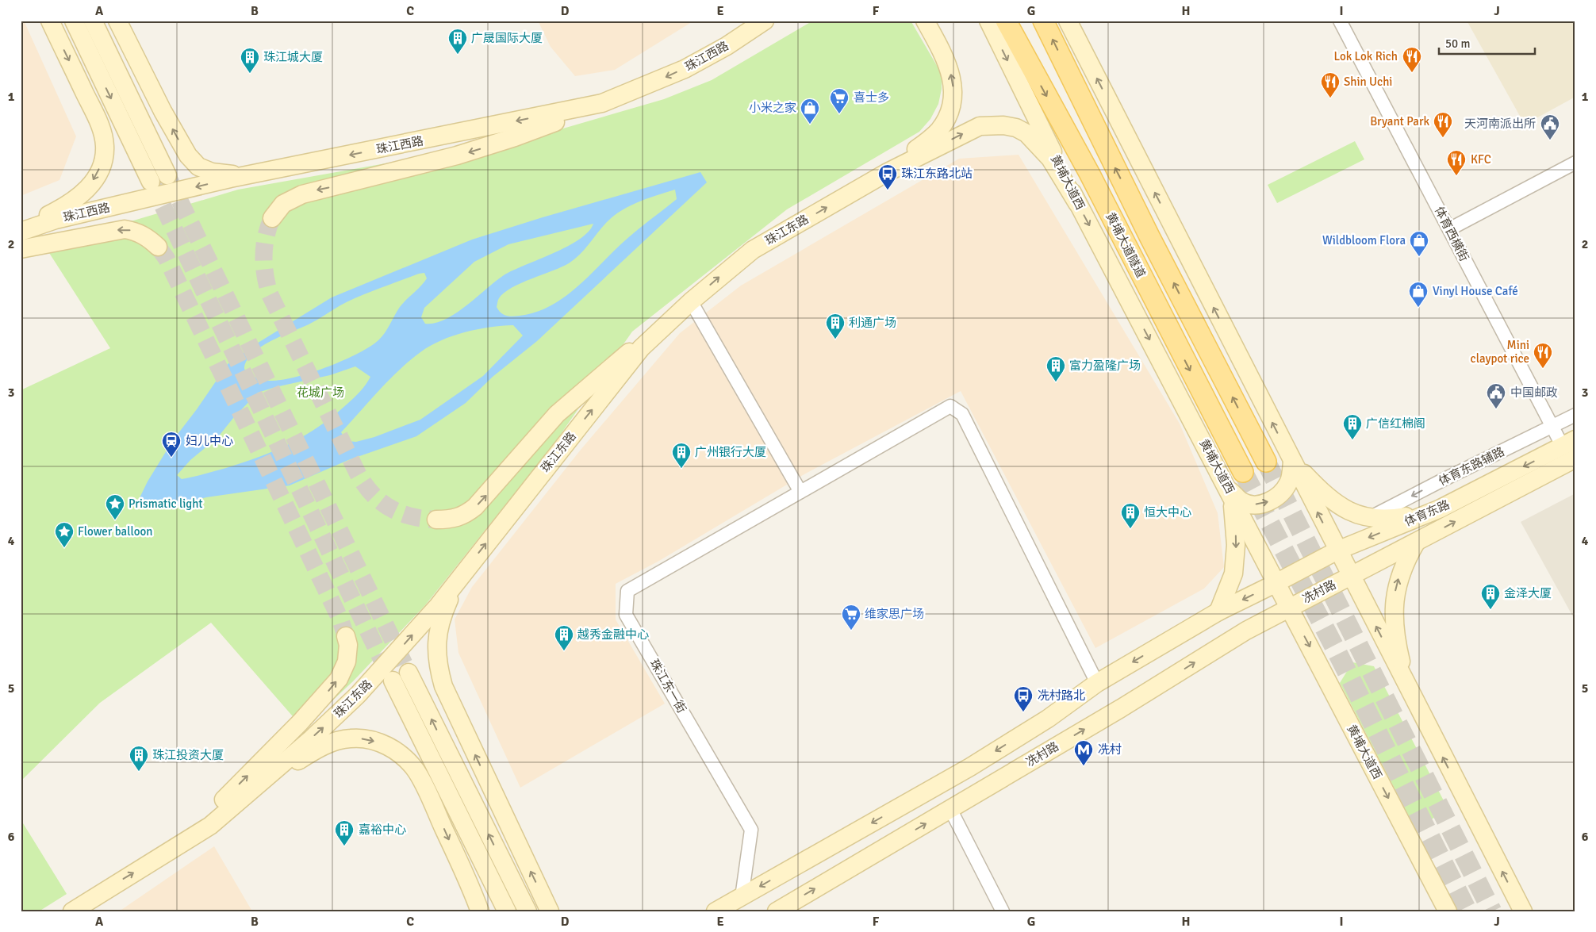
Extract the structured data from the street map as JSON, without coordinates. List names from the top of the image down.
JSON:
{
  "streets": {
    "main road": [
      "珠江西路",
      "黄埔大道西",
      "珠江东路",
      "黄埔大道隧道",
      "体育东路",
      "冼村路"
    ],
    "street": ["体育西横街", "体育东路辅路", "珠江东一街"]
  },
  "crossings": [
    ["黄埔大道西", "珠江东路"],
    ["黄埔大道西", "体育东路"],
    ["黄埔大道西", "冼村路"],
    ["体育西横街", "体育东路辅路"],
    ["体育西横街", "体育东路"],
    ["体育东路", "冼村路"]
  ],
  "one_way": ["体育东路辅路"],
  "parks": ["花城广场"],
  "places": {
    "building": [
      "广晟国际大厦",
      "珠江城大厦",
      "利通广场",
      "富力盈隆广场",
      "广信红棉阁",
      "广州银行大厦",
      "恒大中心",
      "金泽大厦",
      "越秀金融中心",
      "珠江投资大厦",
      "嘉裕中心"
    ],
    "restaurant": [
      "Lok Lok Rich",
      "Shin Uchi",
      "Bryant Park",
      "KFC",
      "Mini claypot rice"
    ],
    "supermarket": ["喜士多", "维家思广场"],
    "shop": ["小米之家", "Wildbloom Flora", "Vinyl House Café"],
    "public building": ["天河南派出所", "中国邮政"],
    "bus stop": ["珠江东路北站", "冼村路北"],
    "station": ["妇儿中心"],
    "place": ["Prismatic light", "Flower balloon"],
    "metro station": ["冼村"]
  },
  "scale_bar": "50 m",
  "grid": {
    "columns": [
      "A",
      "B",
      "C",
      "D",
      "E",
      "F",
      "G",
      "H",
      "I",
      "J"
    ],
    "rows": [
      "1",
      "2",
      "3",
      "4",
      "5",
      "6"
    ]
  }
}
